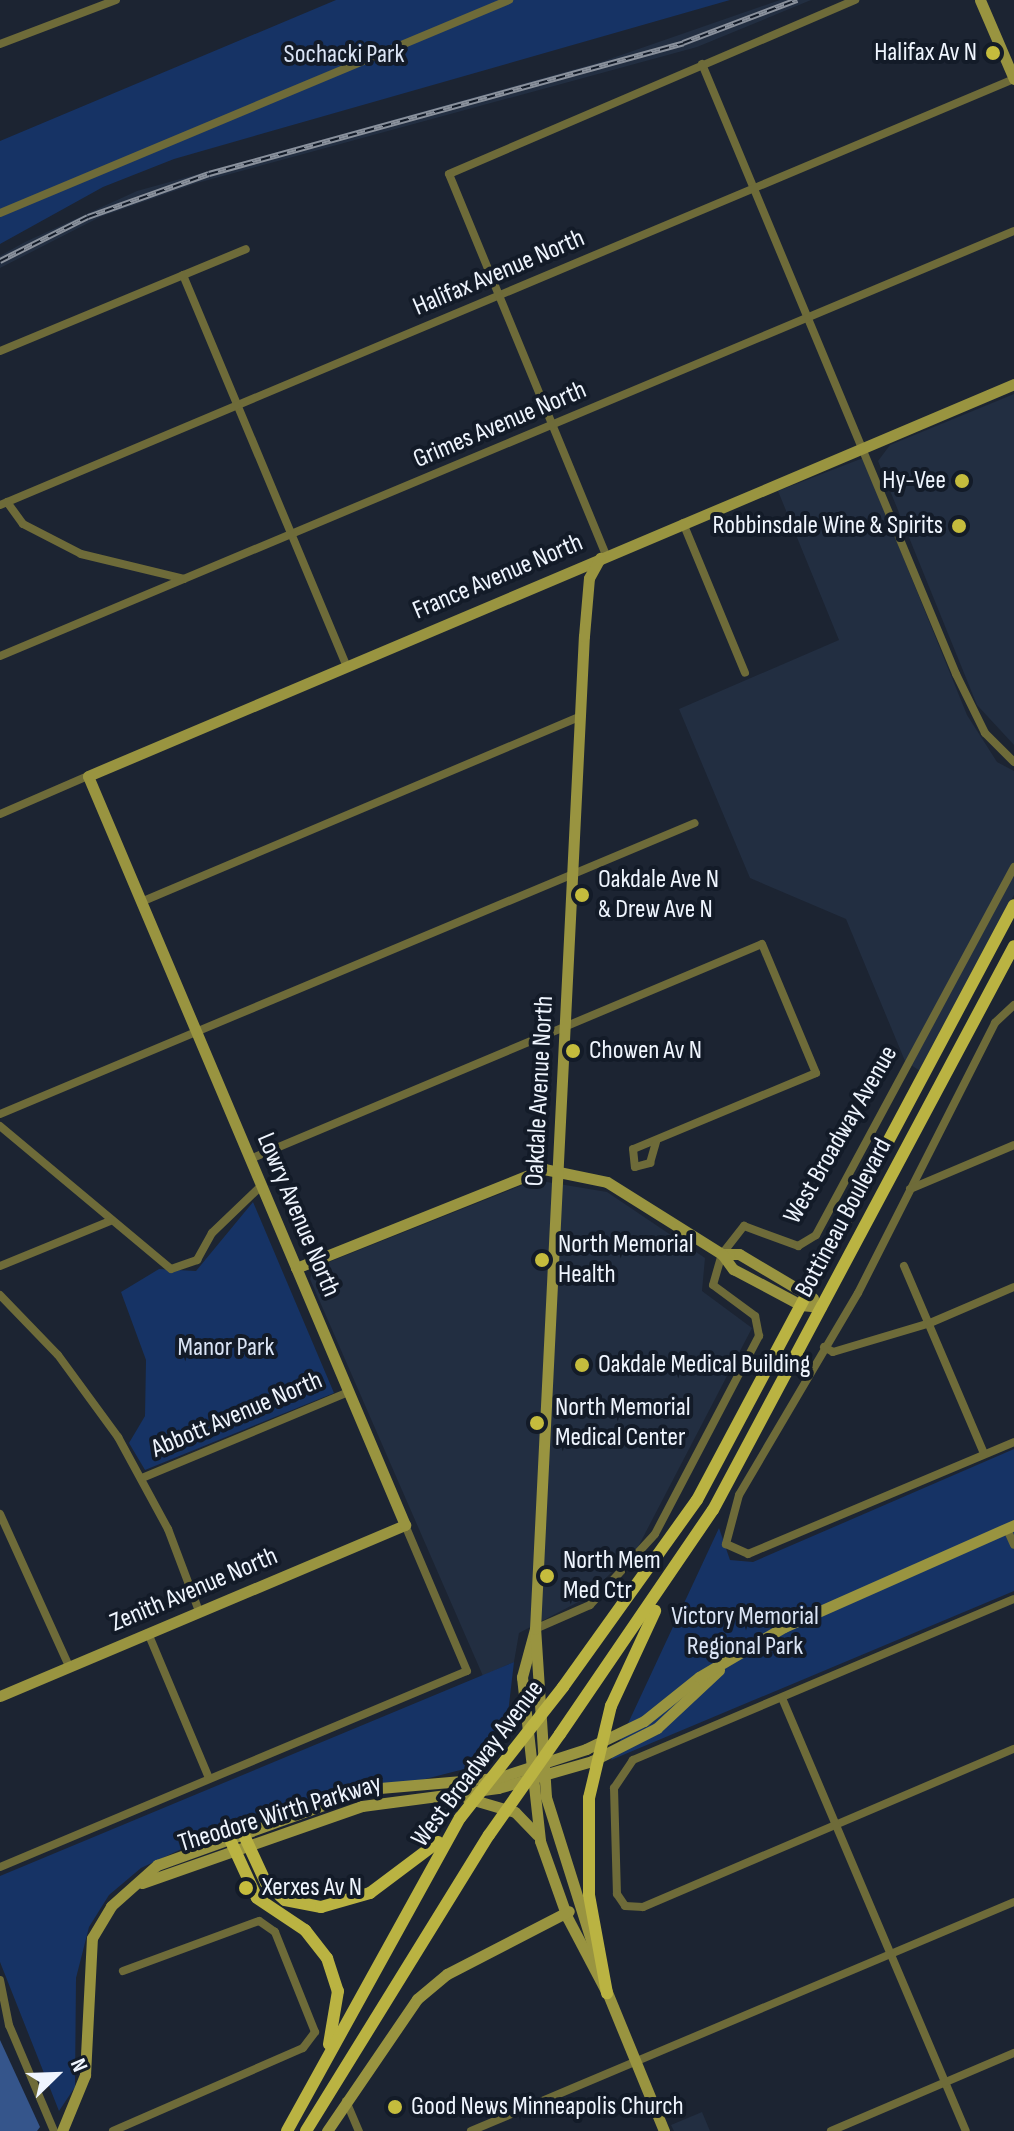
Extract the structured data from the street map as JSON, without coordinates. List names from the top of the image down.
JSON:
{
  "streets": {
    "main road": ["West Broadway Avenue", "Bottineau Boulevard"],
    "street": [
      "Halifax Avenue North",
      "Grimes Avenue North",
      "France Avenue North",
      "Oakdale Avenue North",
      "Lowry Avenue North",
      "Abbott Avenue North",
      "Zenith Avenue North",
      "Theodore Wirth Parkway"
    ]
  },
  "crossings": [
    ["France Avenue North", "Oakdale Avenue North"],
    ["France Avenue North", "Lowry Avenue North"],
    ["Oakdale Avenue North", "Theodore Wirth Parkway"],
    ["West Broadway Avenue", "Bottineau Boulevard"],
    ["Lowry Avenue North", "Abbott Avenue North"],
    ["Lowry Avenue North", "Zenith Avenue North"]
  ],
  "parks": ["Sochacki Park", "Manor Park", "Victory Memorial Regional Park"],
  "places": [
    "Halifax Av N",
    "Hy-Vee",
    "Robbinsdale Wine & Spirits",
    "Oakdale Ave N & Drew Ave N",
    "Chowen Av N",
    "North Memorial Health",
    "Oakdale Medical Building",
    "North Memorial Medical Center",
    "North Mem Med Ctr",
    "Xerxes Av N",
    "Good News Minneapolis Church"
  ],
  "north": "top right"
}
